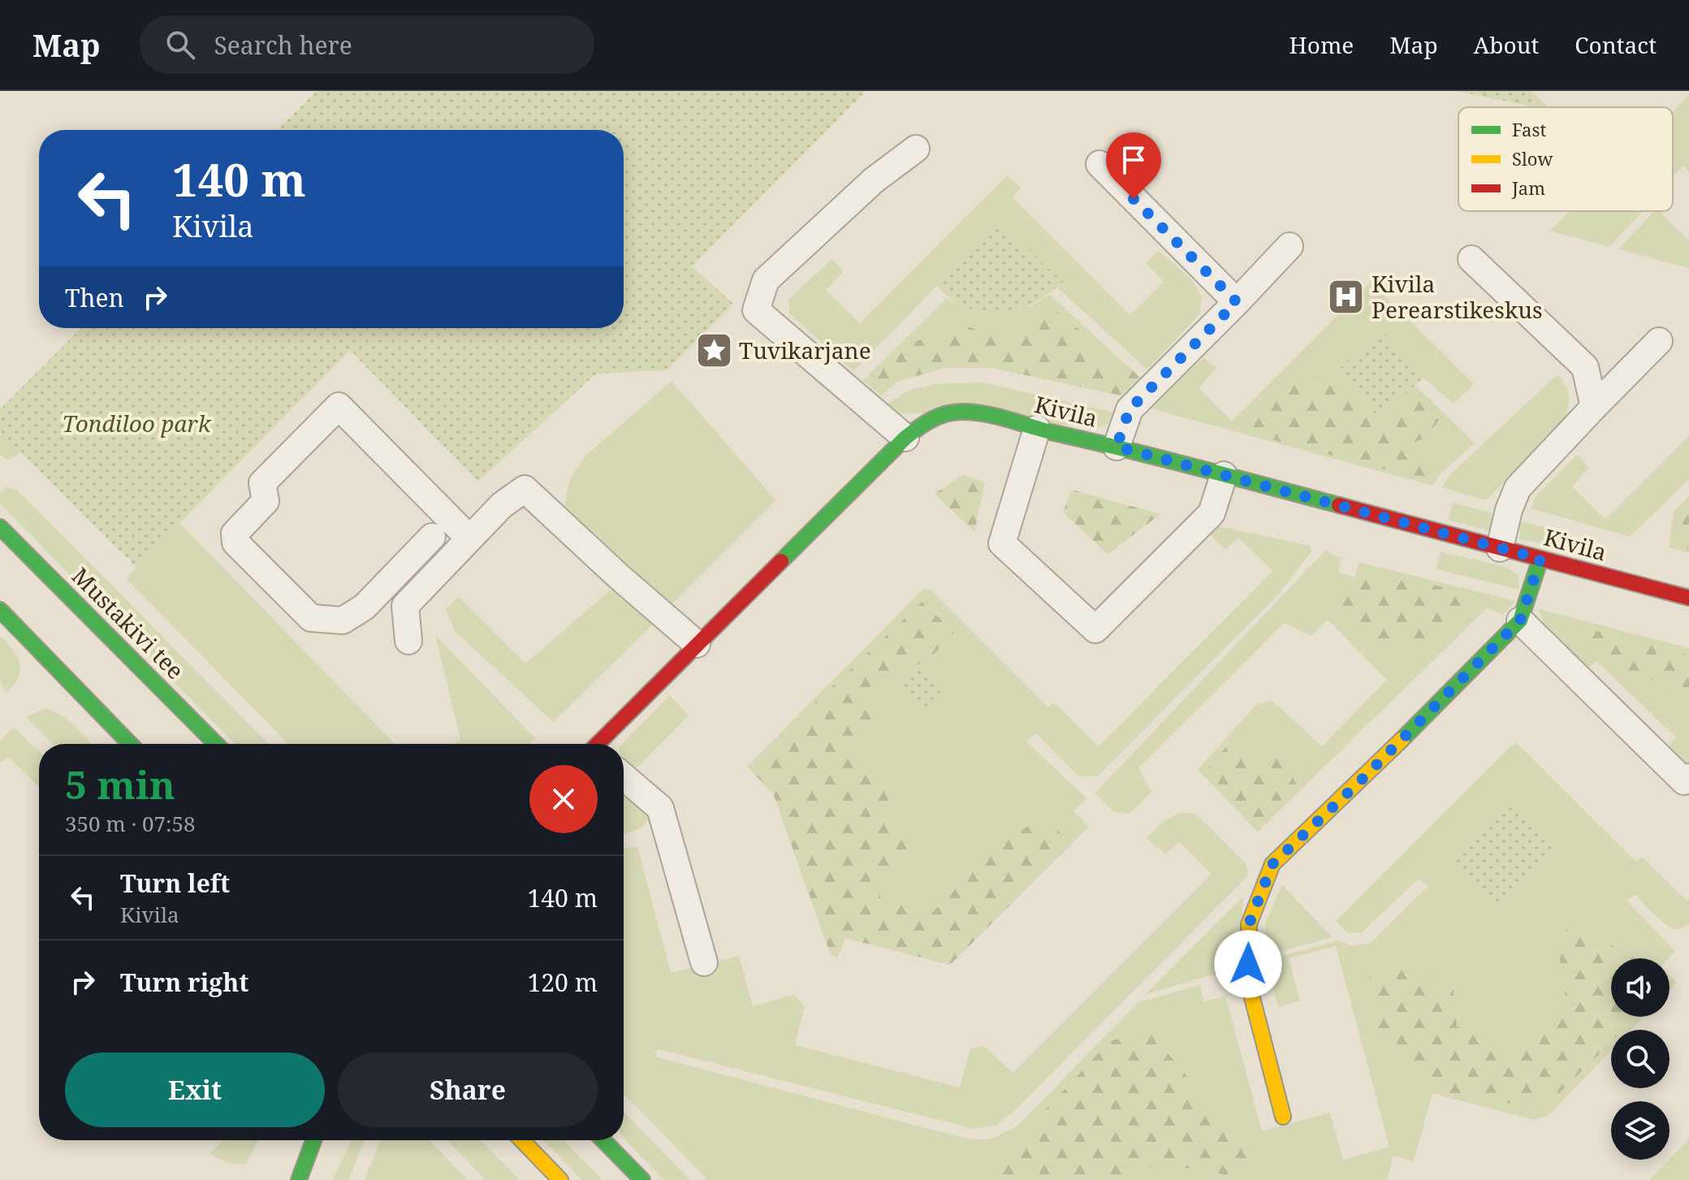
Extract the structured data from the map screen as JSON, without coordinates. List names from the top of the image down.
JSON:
{
  "streets": {
    "street": ["Kivila", "Mustakivi tee"]
  },
  "parks": ["Tondiloo park"],
  "places": {
    "hospital": ["Kivila Perearstikeskus"],
    "place": ["Tuvikarjane"]
  },
  "legend": ["Fast", "Slow", "Jam"],
  "page": {
    "header": "Map",
    "search": "Search here",
    "nav": [
      "Home",
      "Map",
      "About",
      "Contact"
    ],
    "turn": ["140 m", "Kivila"],
    "then": "Then",
    "heading": ["5 min", "350 m · 07:58"],
    "list": [
      {
        "name": "Turn left",
        "note": "Kivila",
        "value": "140 m"
      },
      {
        "name": "Turn right",
        "value": "120 m"
      }
    ],
    "buttons": ["Exit", "Share"]
  }
}
